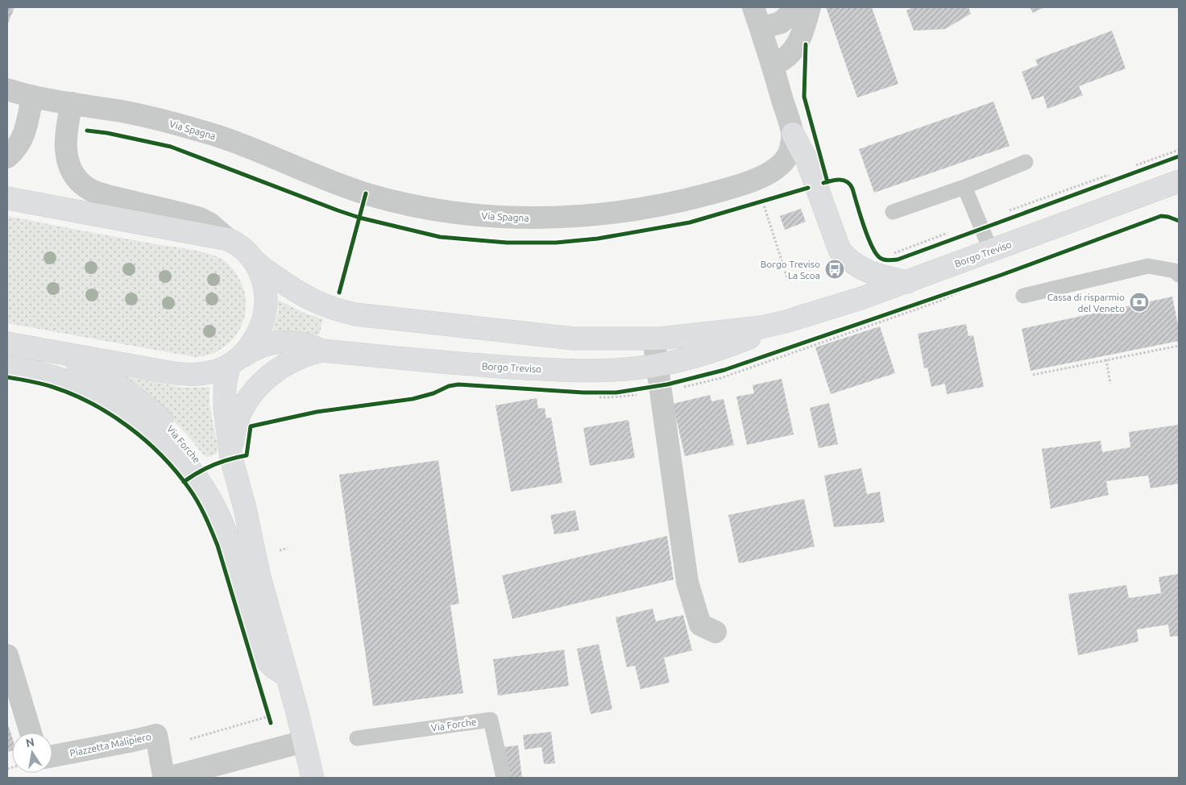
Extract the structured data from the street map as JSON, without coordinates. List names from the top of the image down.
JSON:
{
  "streets": {
    "street": [
      "Via Spagna",
      "Borgo Treviso",
      "Via Forche",
      "Piazzetta Malipiero"
    ]
  },
  "crossings": [
    ["Borgo Treviso", "Via Forche"]
  ],
  "places": {
    "bus stop": ["Borgo Treviso La Scoa"],
    "bank": ["Cassa di risparmio del Veneto"]
  },
  "north": "top"
}
